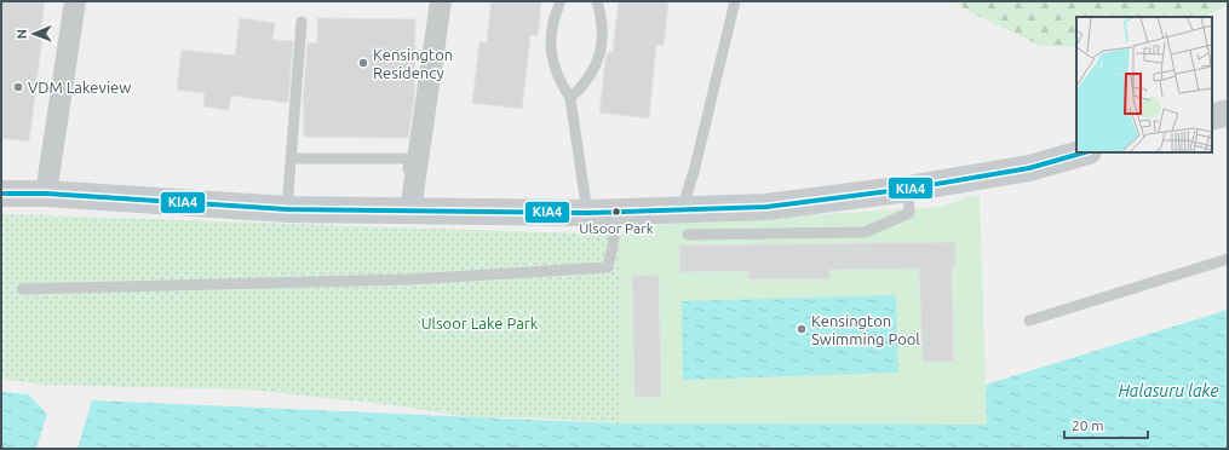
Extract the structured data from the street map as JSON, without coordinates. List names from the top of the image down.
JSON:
{
  "water": ["Halasuru lake"],
  "parks": ["Ulsoor Lake Park"],
  "places": [
    "Kensington Residency",
    "VDM Lakeview",
    "Ulsoor Park",
    "Kensington Swimming Pool"
  ],
  "lines": ["transit line KIA4"],
  "scale_bar": "20 m",
  "north": "left"
}
